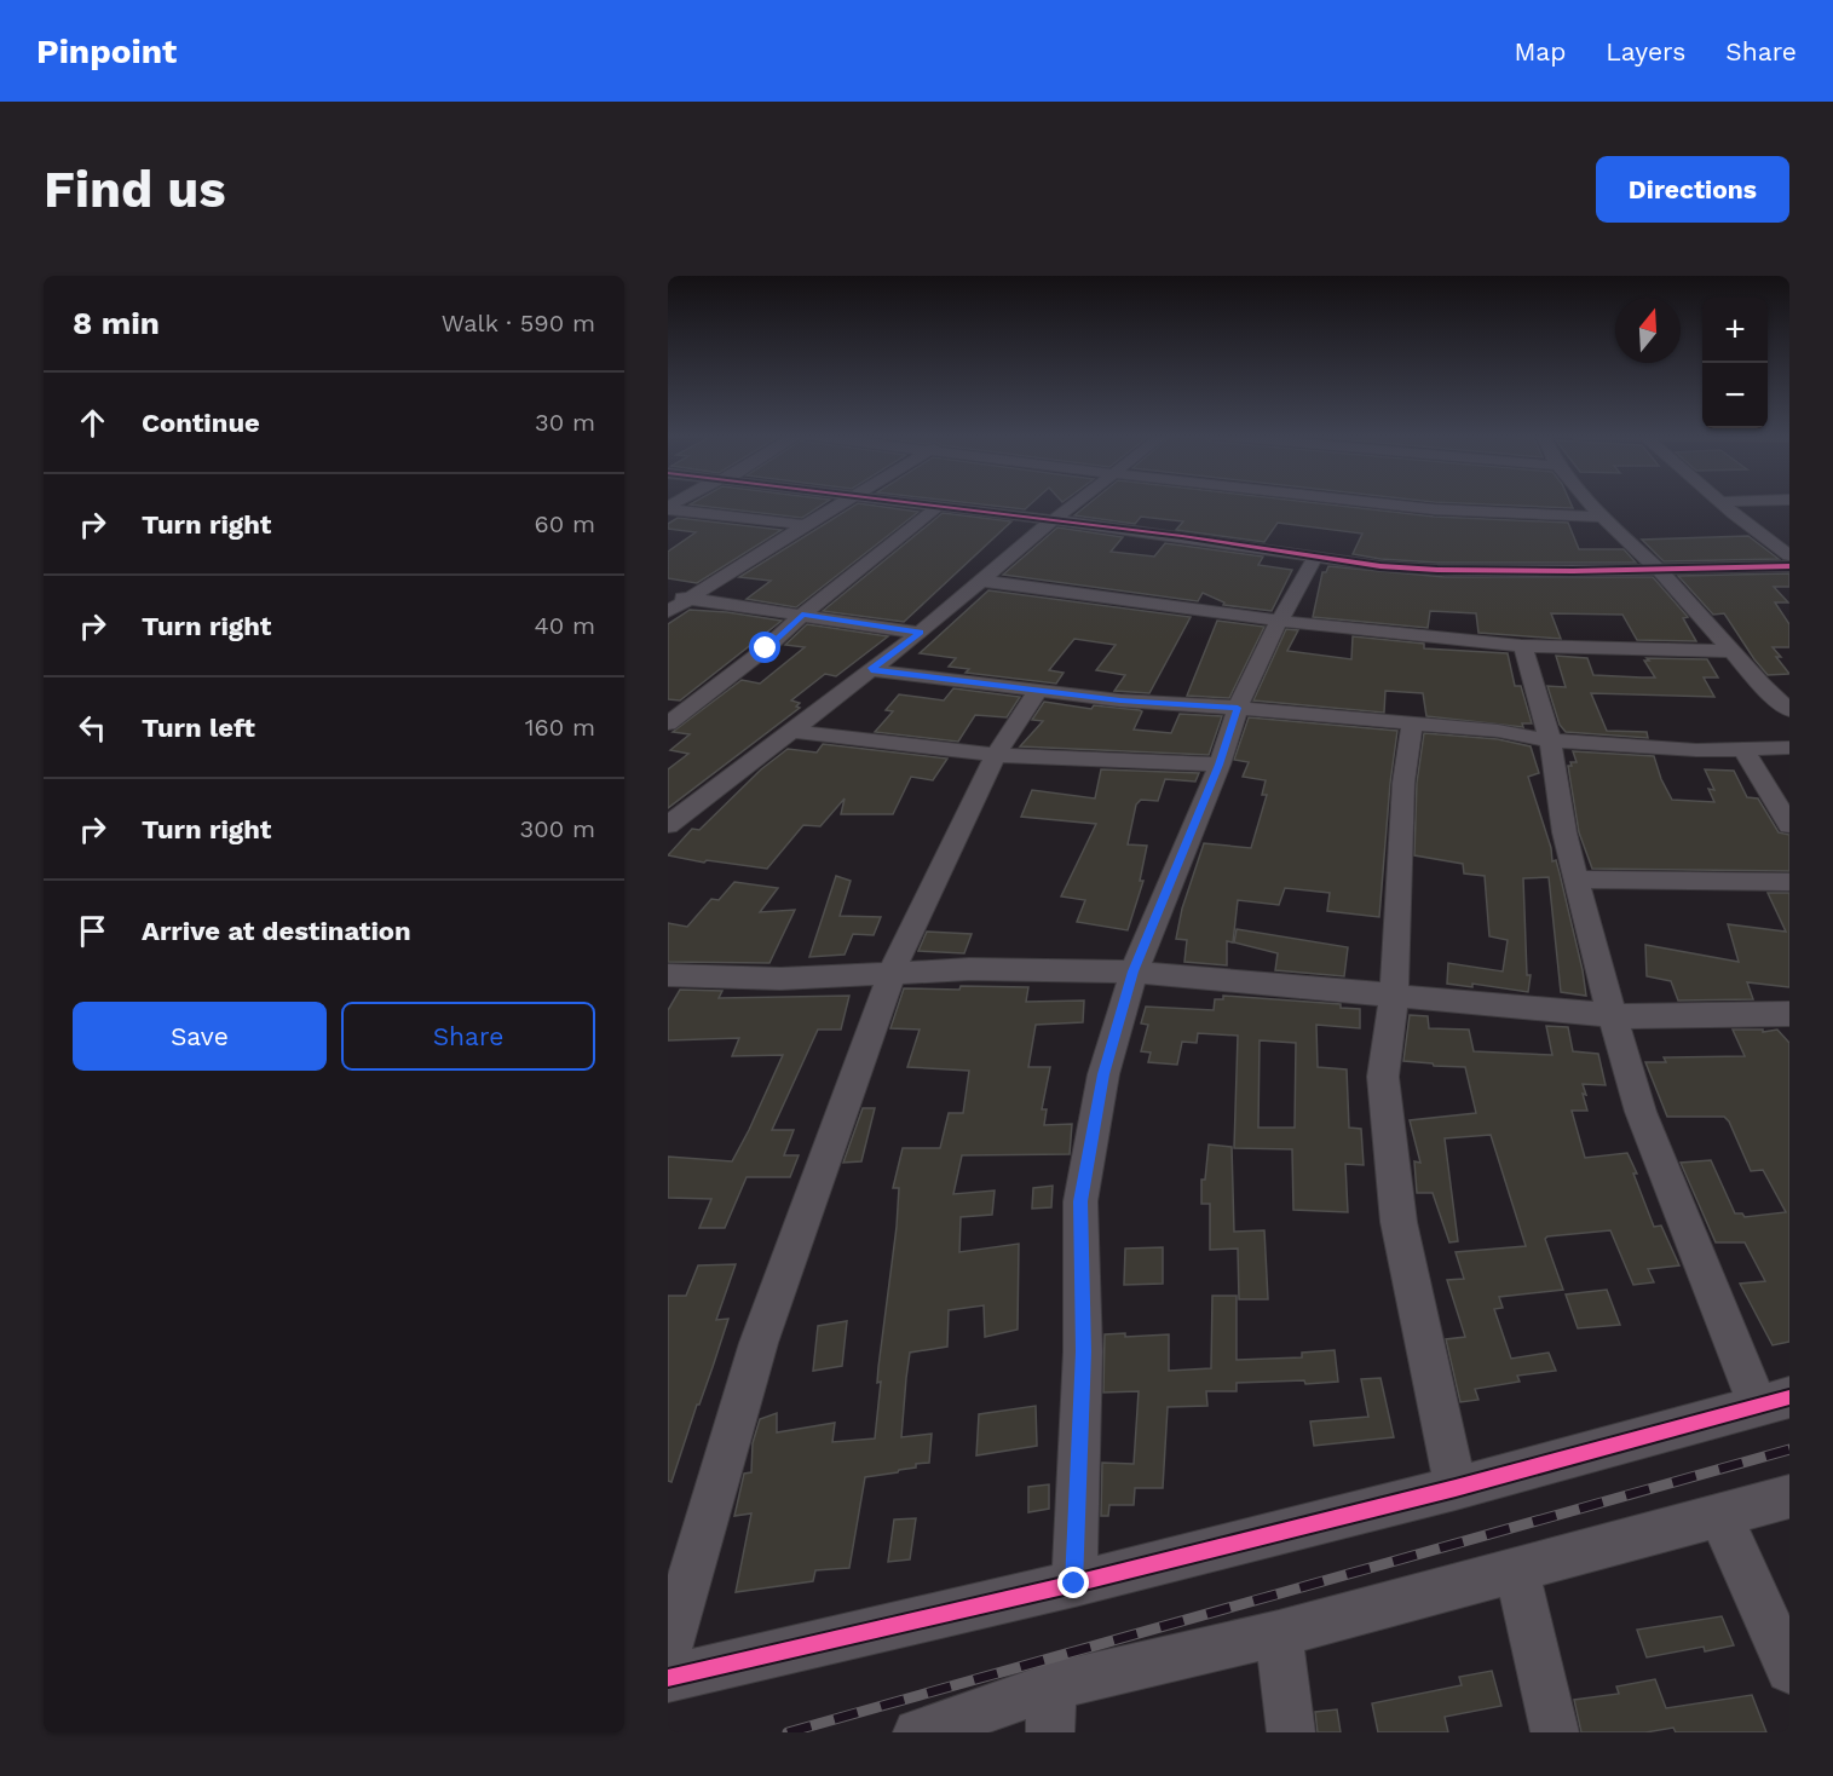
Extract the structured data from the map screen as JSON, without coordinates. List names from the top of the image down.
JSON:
{
  "north": "top",
  "page": {
    "header": "Pinpoint",
    "nav": ["Map", "Layers", "Share"],
    "buttons": [
      "Directions",
      ["Save", "Share"]
    ],
    "title": "Find us",
    "heading": ["8 min", "Walk · 590 m"],
    "map_buttons": ["+", "−"],
    "list": [
      ["Continue", "30 m"],
      ["Turn right", "60 m"],
      ["Turn right", "40 m"],
      ["Turn left", "160 m"],
      ["Turn right", "300 m"],
      "Arrive at destination"
    ]
  }
}
